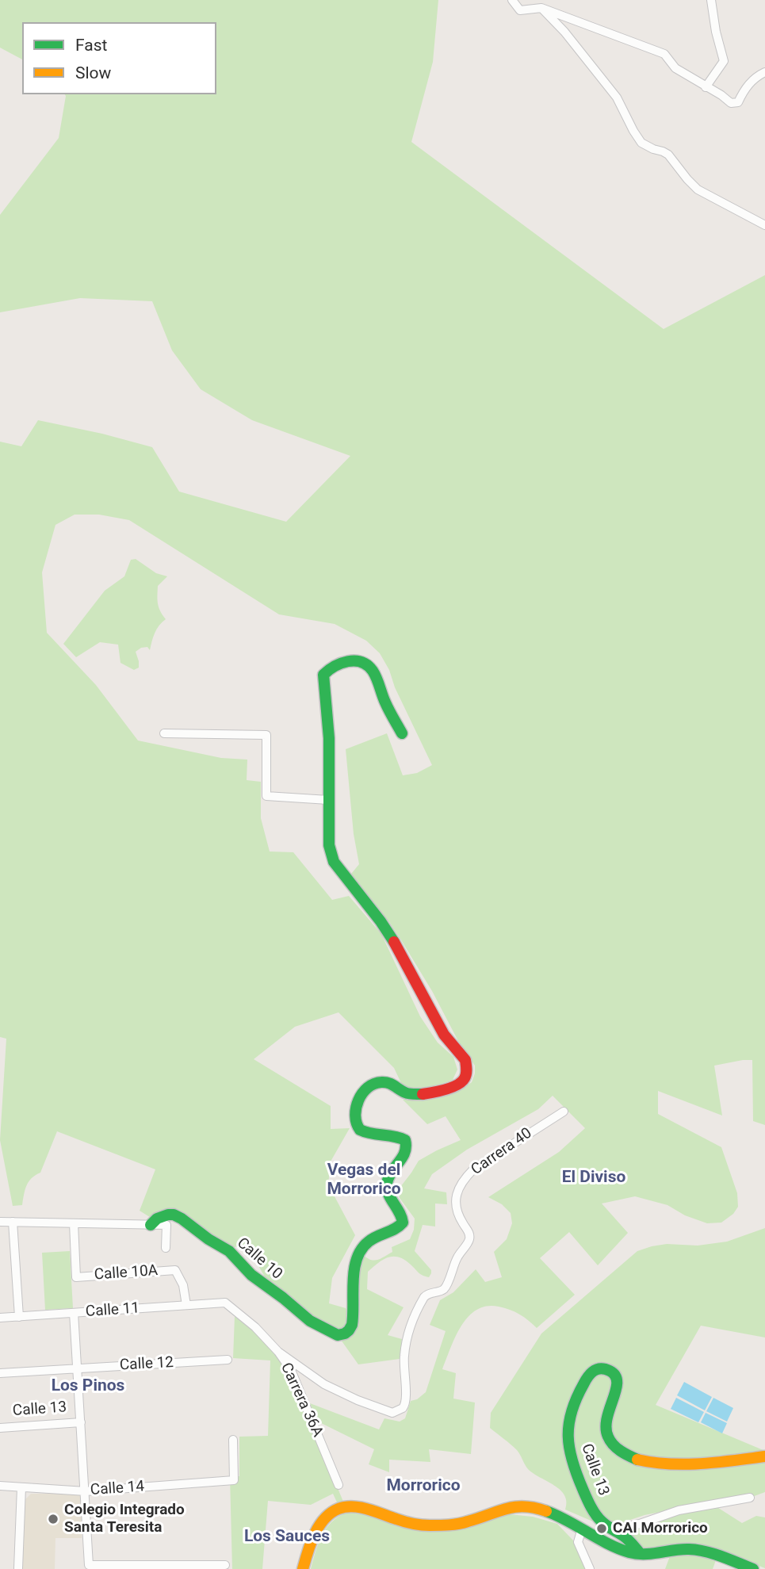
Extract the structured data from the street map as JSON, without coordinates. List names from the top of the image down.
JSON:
{
  "streets": {
    "main road": ["Calle 10", "Calle 13"],
    "street": [
      "Carrera 40",
      "Calle 10A",
      "Calle 11",
      "Calle 12",
      "Carrera 36A",
      "Calle 14"
    ]
  },
  "crossings": [
    ["Carrera 40", "Carrera 36A"],
    ["Calle 10", "Calle 10A"],
    ["Calle 10A", "Calle 11"],
    ["Calle 11", "Carrera 36A"]
  ],
  "districts": [
    "Vegas del Morrorico",
    "El Diviso",
    "Los Pinos",
    "Morrorico",
    "Los Sauces"
  ],
  "places": ["Colegio Integrado Santa Teresita", "CAI Morrorico"],
  "legend": ["Fast", "Slow"]
}
